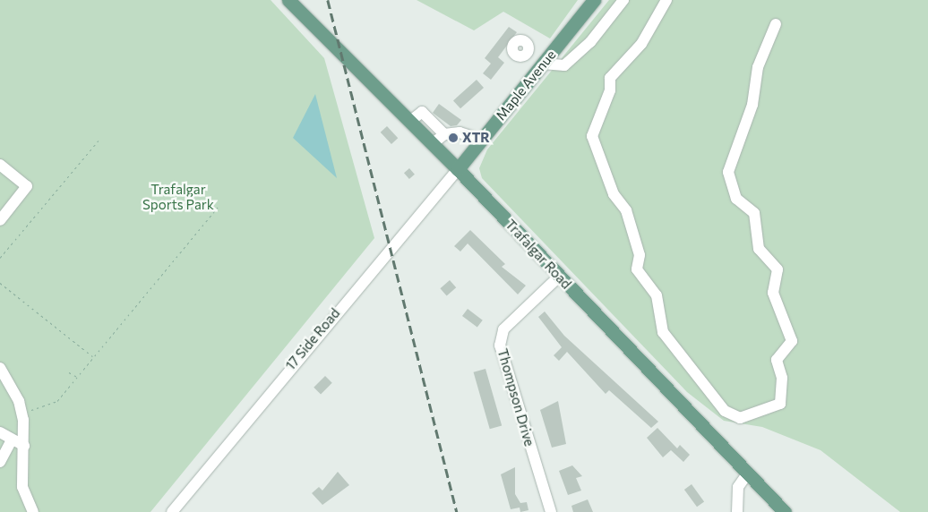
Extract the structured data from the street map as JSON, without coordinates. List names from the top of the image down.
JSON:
{
  "streets": {
    "main road": ["Maple Avenue", "Trafalgar Road"],
    "street": ["17 Side Road", "Thompson Drive"]
  },
  "crossings": [
    ["Maple Avenue", "Trafalgar Road"],
    ["Maple Avenue", "17 Side Road"],
    ["Trafalgar Road", "17 Side Road"],
    ["Trafalgar Road", "Thompson Drive"]
  ],
  "parks": ["Trafalgar Sports Park"],
  "places": ["XTR"]
}
